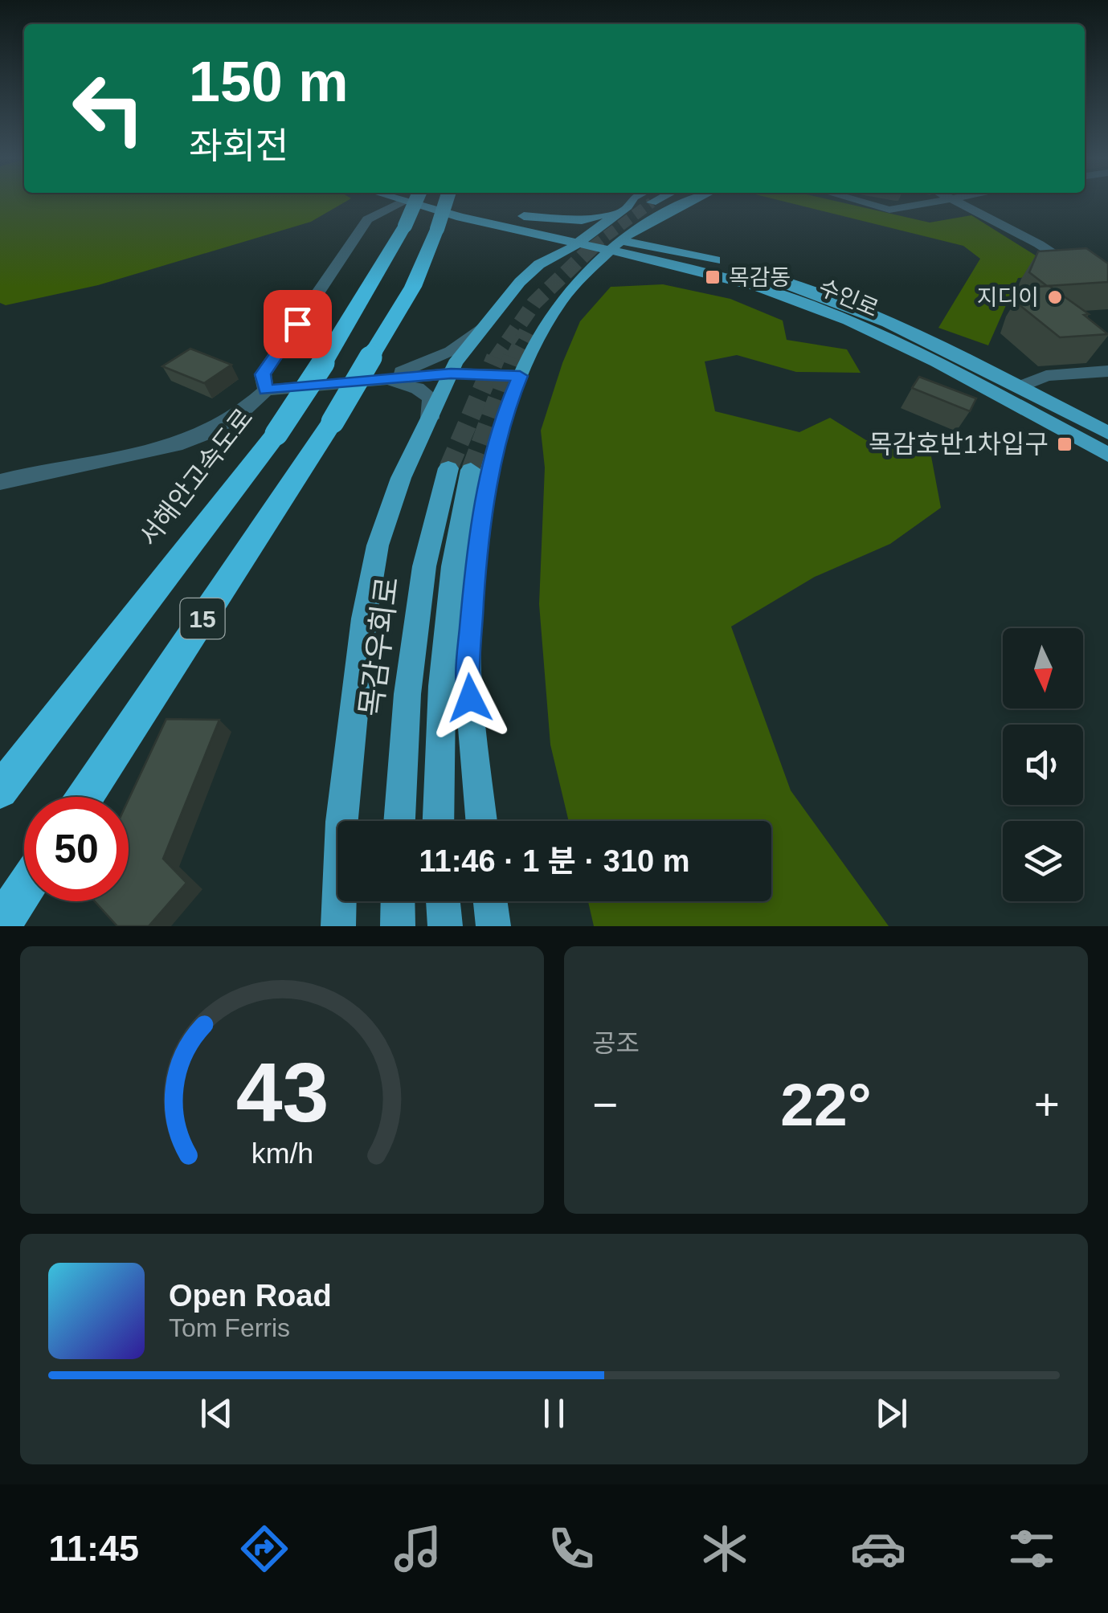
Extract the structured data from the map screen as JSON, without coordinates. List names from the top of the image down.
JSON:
{
  "streets": {
    "highway": ["서해안고속도로", "15"],
    "main road": ["수인로", "목감우회로"]
  },
  "places": {
    "transit": ["목감동", "목감호반1차입구"],
    "other": ["지디이"]
  },
  "north": "bottom",
  "page": {
    "turn": ["150 m", "좌회전"],
    "limit": "50",
    "trip": "11:46 · 1 분 · 310 m",
    "tile": "공조",
    "heat": ["−", "22°", "+"],
    "song": ["Open Road", "Tom Ferris"],
    "tabs": "11:45",
    "gauge": ["43", "km/h"]
  }
}
